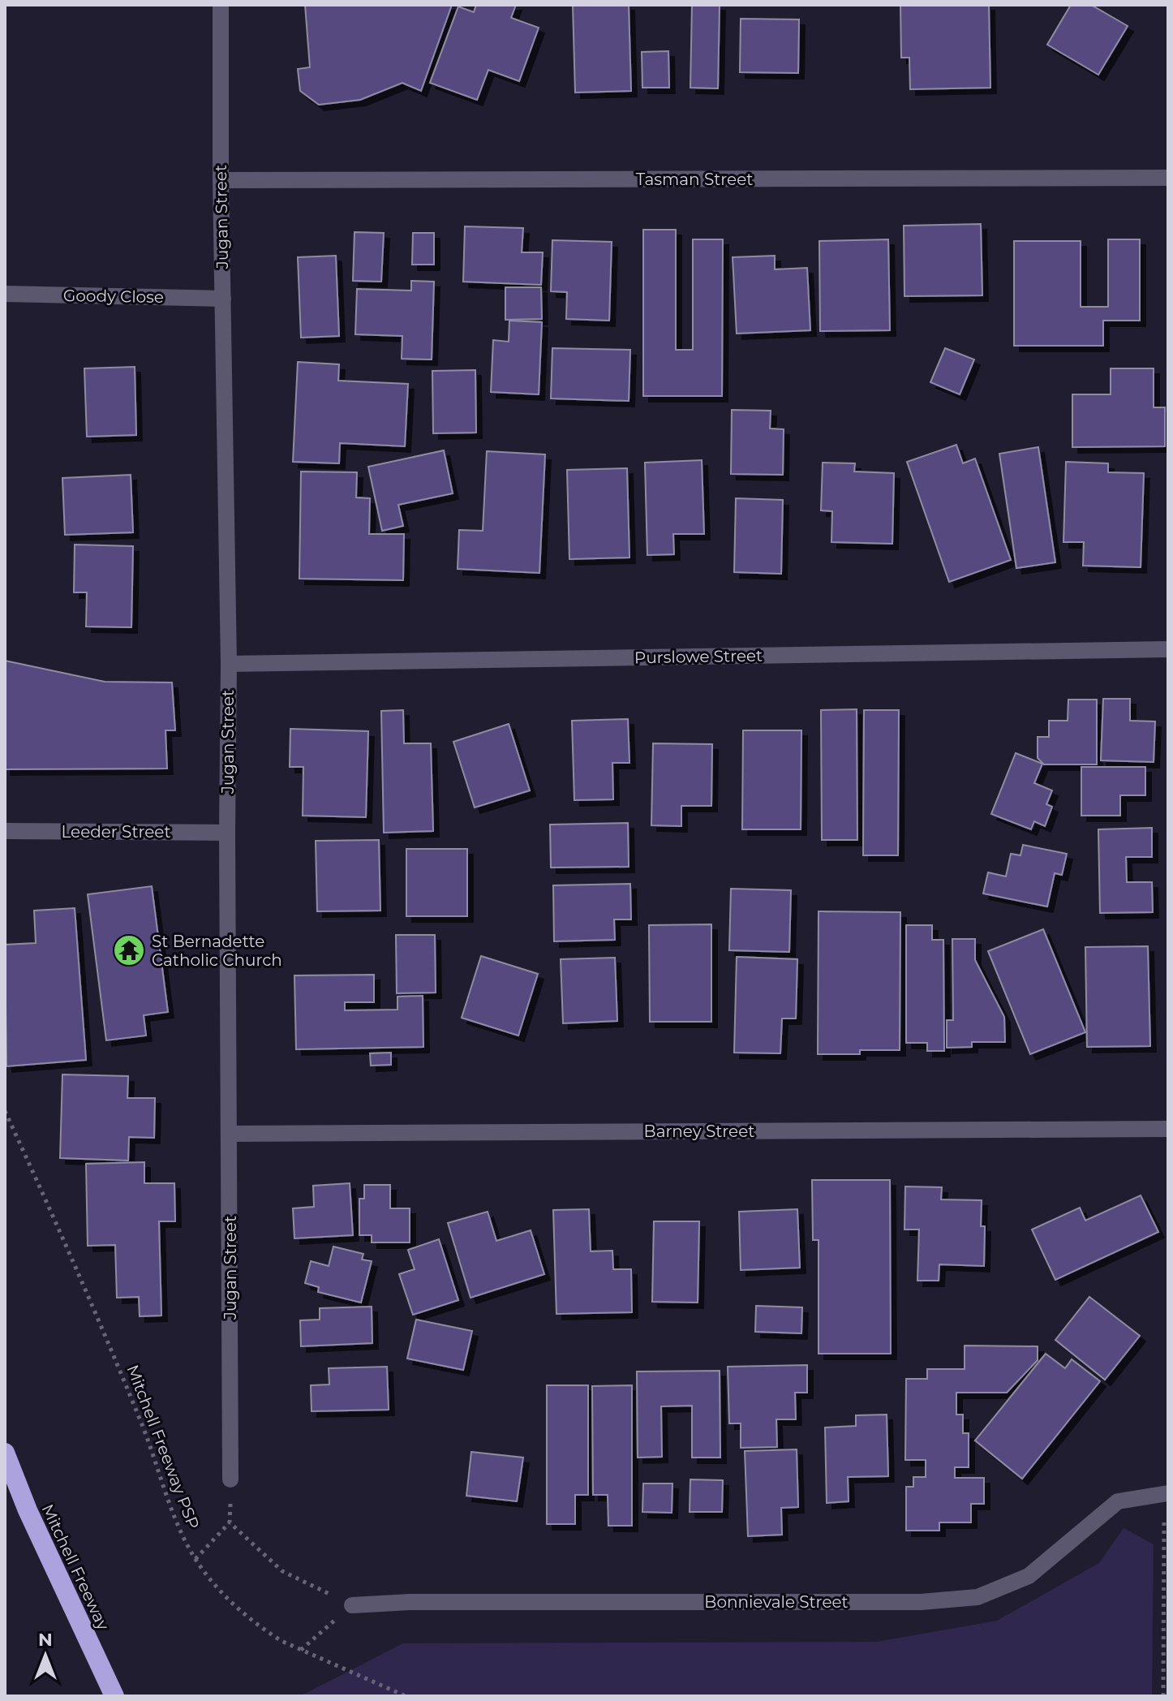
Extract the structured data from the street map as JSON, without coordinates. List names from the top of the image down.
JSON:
{
  "streets": {
    "highway": ["Mitchell Freeway"],
    "street": [
      "Tasman Street",
      "Jugan Street",
      "Goody Close",
      "Purslowe Street",
      "Leeder Street",
      "Barney Street",
      "Bonnievale Street"
    ],
    "path": ["Mitchell Freeway PSP"]
  },
  "crossings": [
    ["Tasman Street", "Jugan Street"],
    ["Jugan Street", "Goody Close"],
    ["Jugan Street", "Purslowe Street"],
    ["Jugan Street", "Leeder Street"],
    ["Jugan Street", "Barney Street"]
  ],
  "places": {
    "temple": ["St Bernadette Catholic Church"]
  },
  "north": "top"
}
